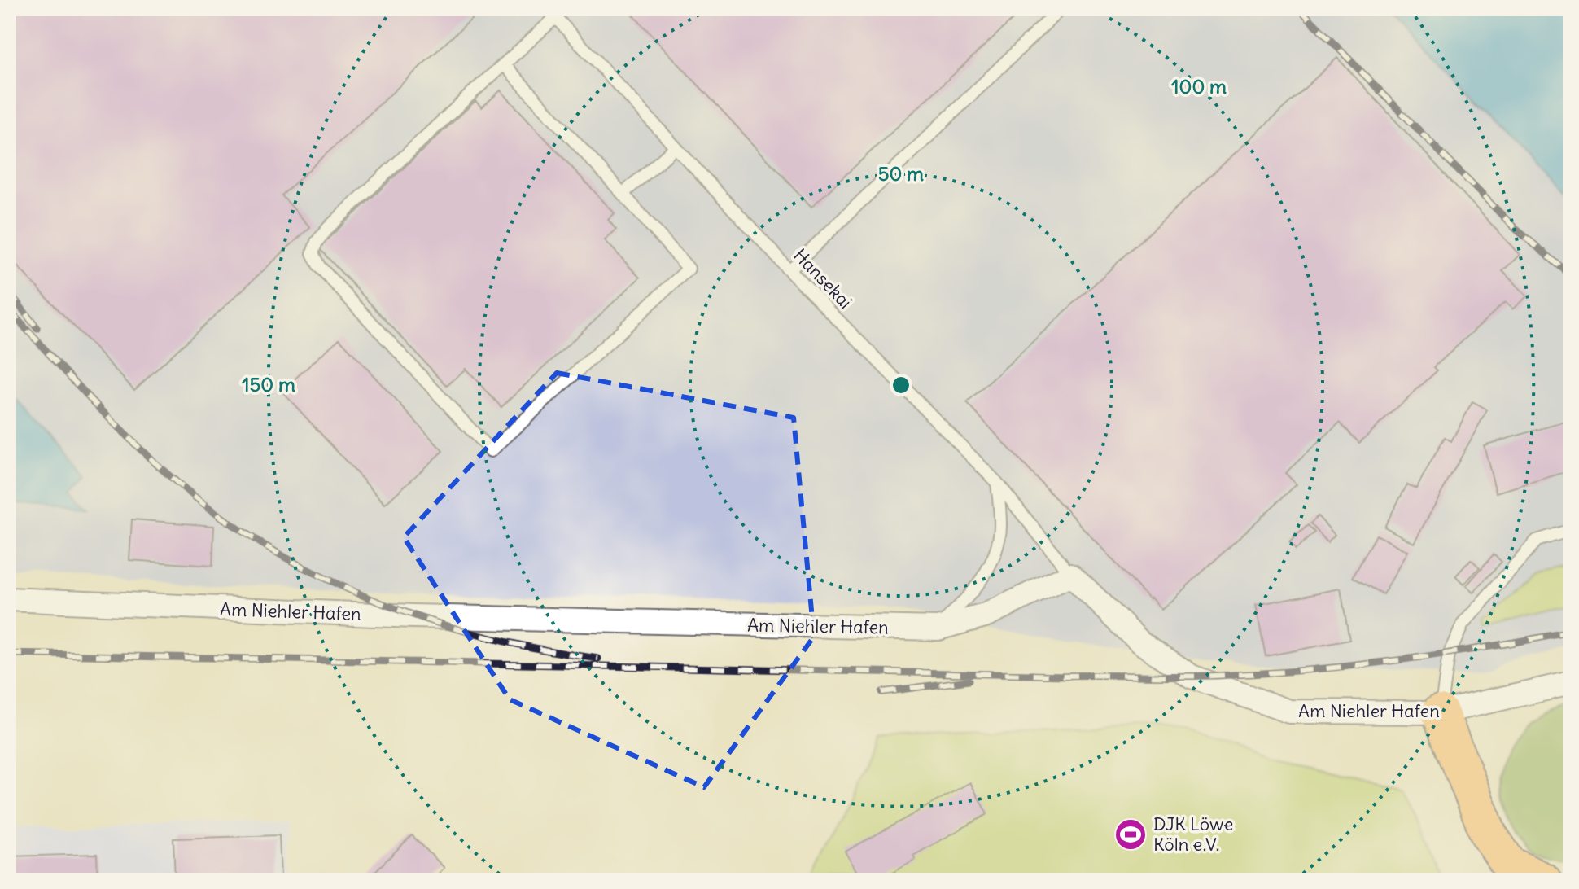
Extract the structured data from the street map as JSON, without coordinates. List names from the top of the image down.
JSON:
{
  "streets": {
    "street": ["Am Niehler Hafen"],
    "lane": ["Hansekai"]
  },
  "crossings": [
    ["Hansekai", "Am Niehler Hafen"]
  ],
  "places": {
    "sports": ["DJK Löwe Köln e.V."]
  },
  "rings": ["100 m", "50 m", "150 m"]
}
